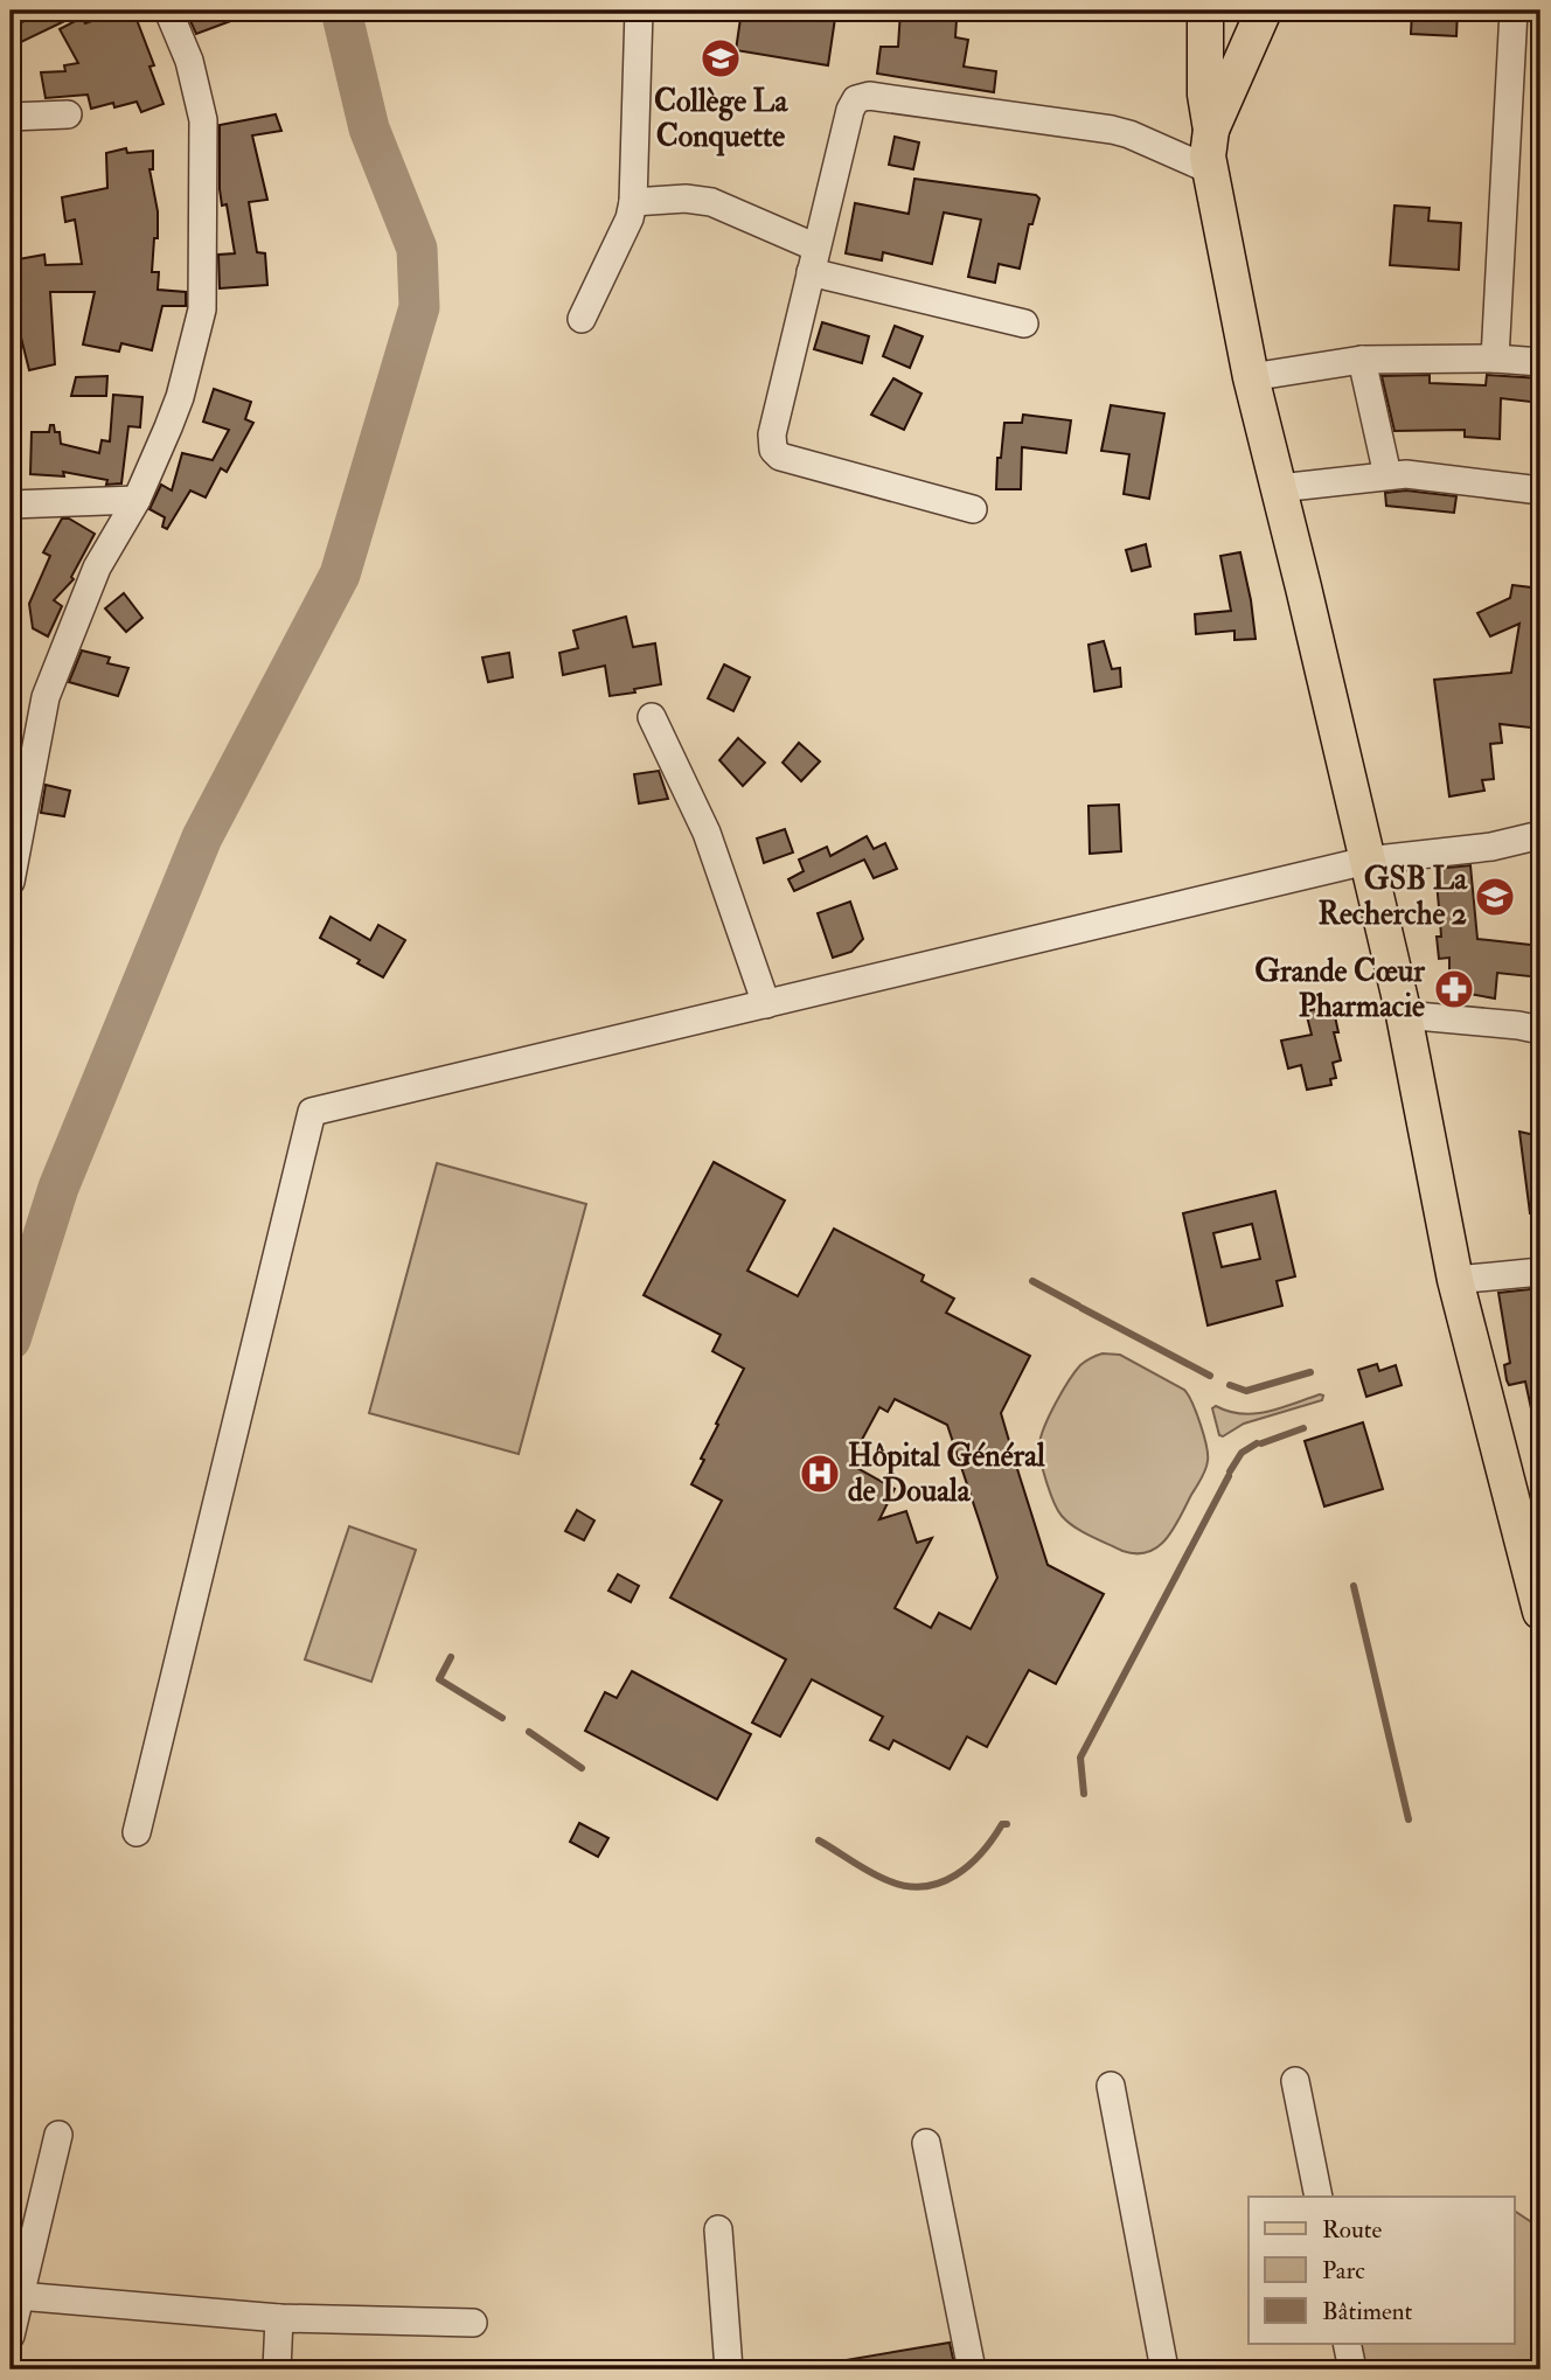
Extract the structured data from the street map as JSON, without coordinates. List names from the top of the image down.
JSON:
{
  "places": {
    "school or university": ["Collège La Conquette", "GSB La Recherche 2"],
    "pharmacy": ["Grande Cœur Pharmacie"],
    "hospital": ["Hôpital Général de Douala"]
  },
  "legend": ["Route", "Parc", "Bâtiment"]
}
